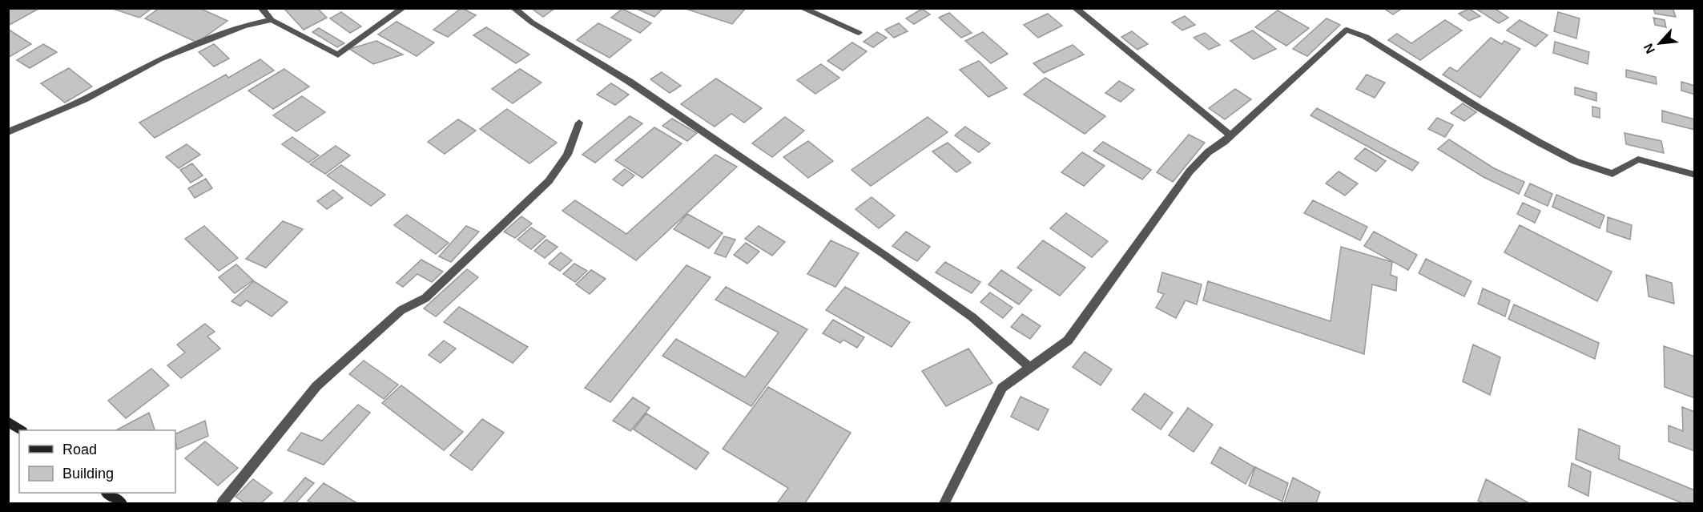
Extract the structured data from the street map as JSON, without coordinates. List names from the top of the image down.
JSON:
{
  "legend": ["Road", "Building"],
  "north": "bottom left"
}
